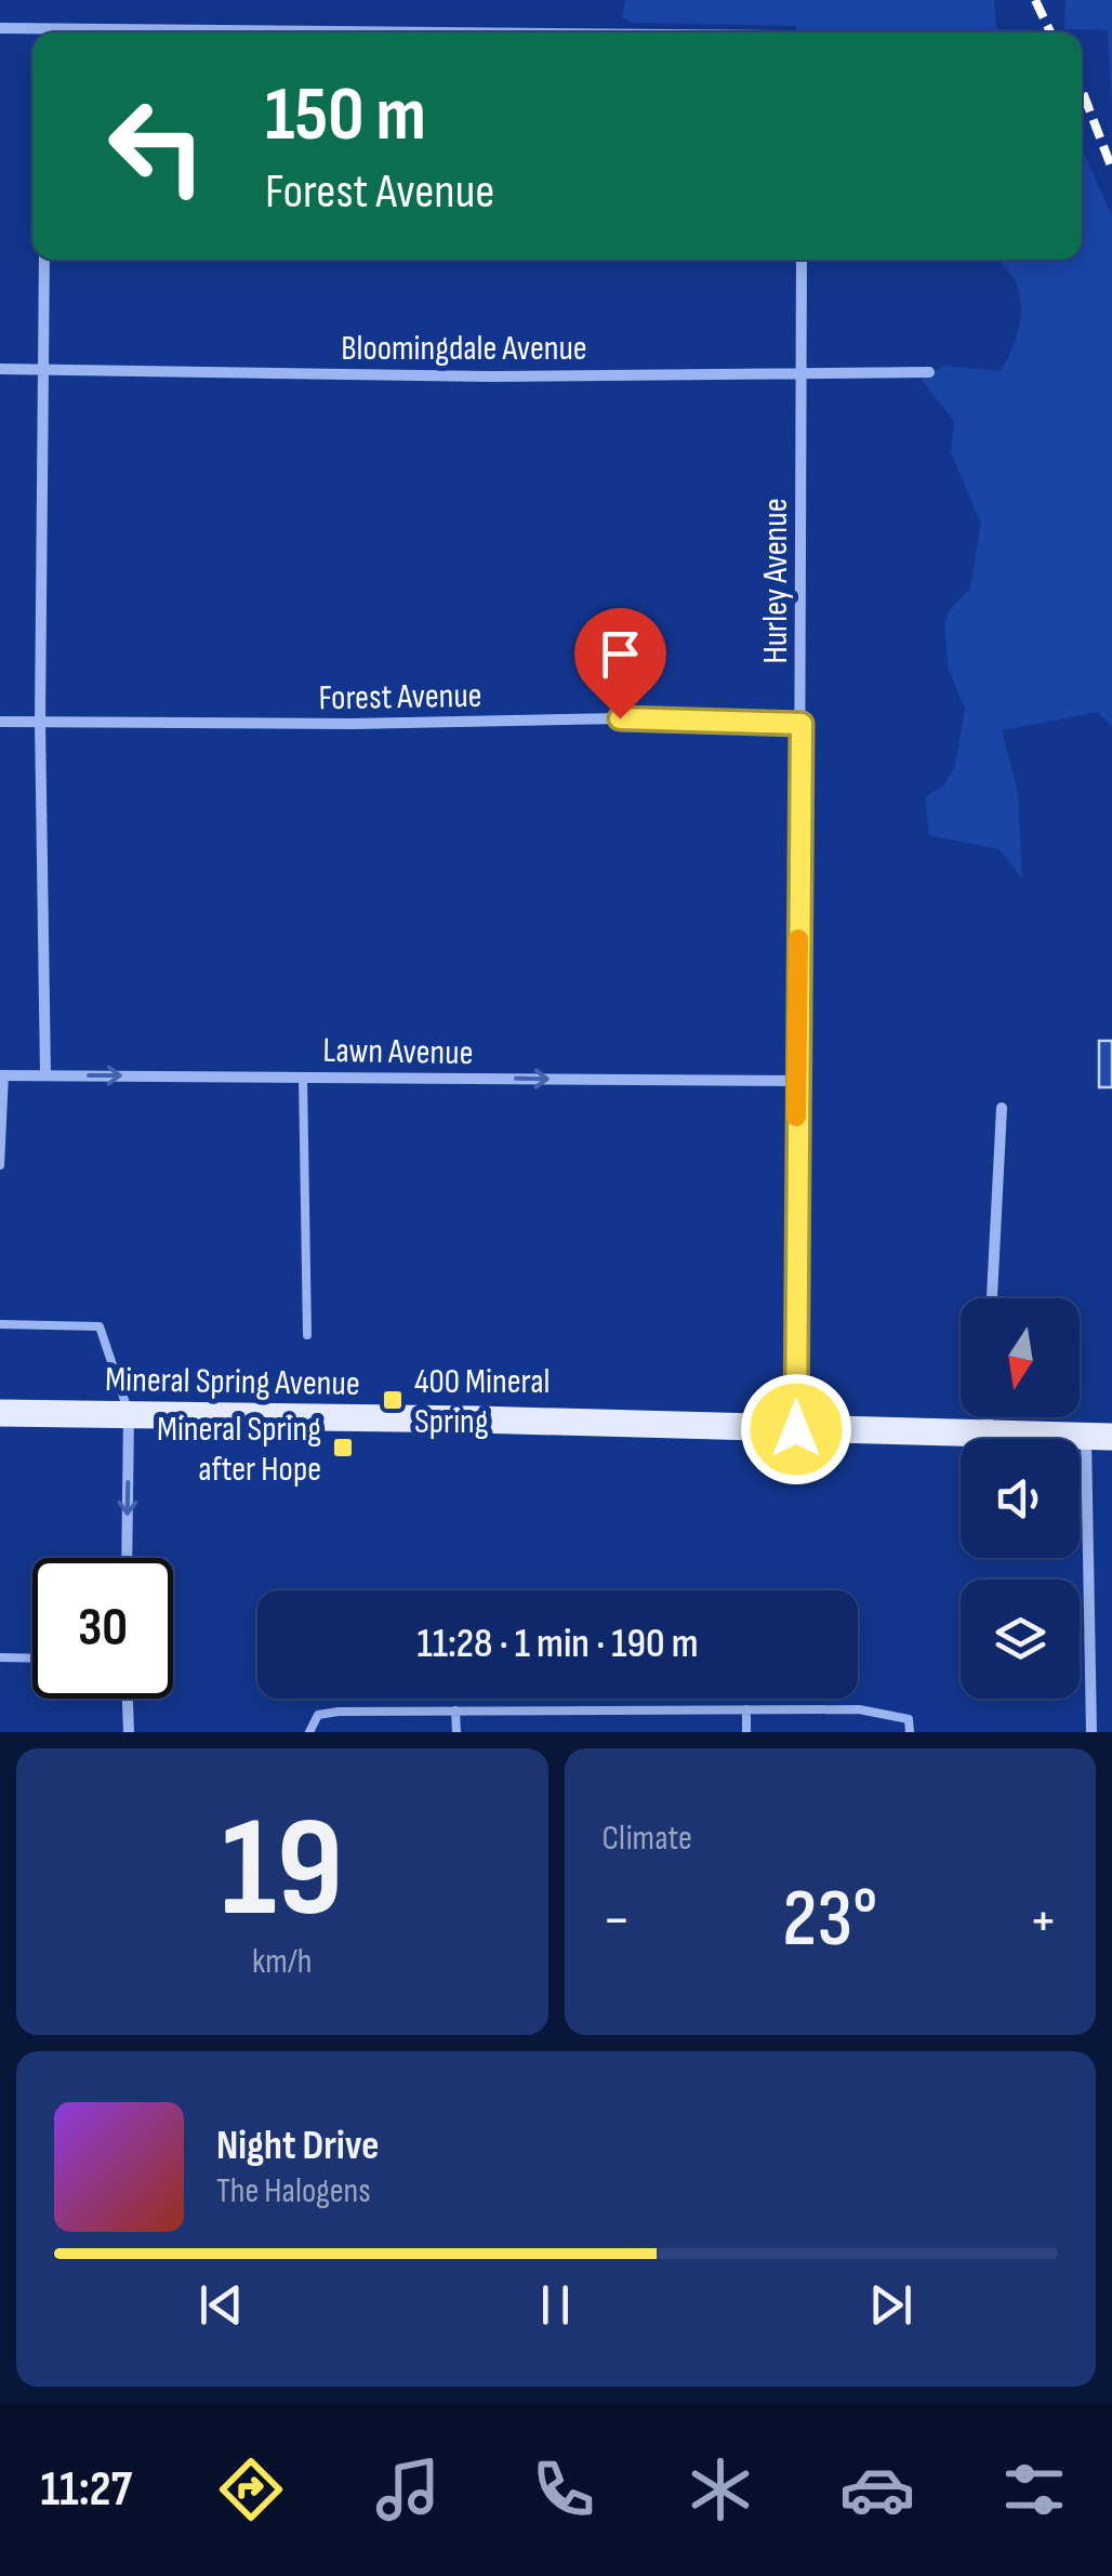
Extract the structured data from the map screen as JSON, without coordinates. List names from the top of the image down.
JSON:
{
  "streets": {
    "main road": ["Mineral Spring Avenue"],
    "street": [
      "Bloomingdale Avenue",
      "Hurley Avenue",
      "Forest Avenue",
      "Lawn Avenue"
    ]
  },
  "crossings": [
    ["Bloomingdale Avenue", "Hurley Avenue"],
    ["Hurley Avenue", "Forest Avenue"],
    ["Hurley Avenue", "Lawn Avenue"],
    ["Hurley Avenue", "Mineral Spring Avenue"]
  ],
  "one_way": ["Lawn Avenue"],
  "places": {
    "transit": ["400 Mineral Spring", "Mineral Spring after Hope"]
  },
  "north": "bottom",
  "page": {
    "turn": ["150 m", "Forest Avenue"],
    "limit": "30",
    "trip": "11:28 · 1 min · 190 m",
    "tile": [
      ["19", "km/h"],
      "Climate"
    ],
    "heat": ["−", "23°", "+"],
    "song": ["Night Drive", "The Halogens"],
    "tabs": "11:27"
  }
}
